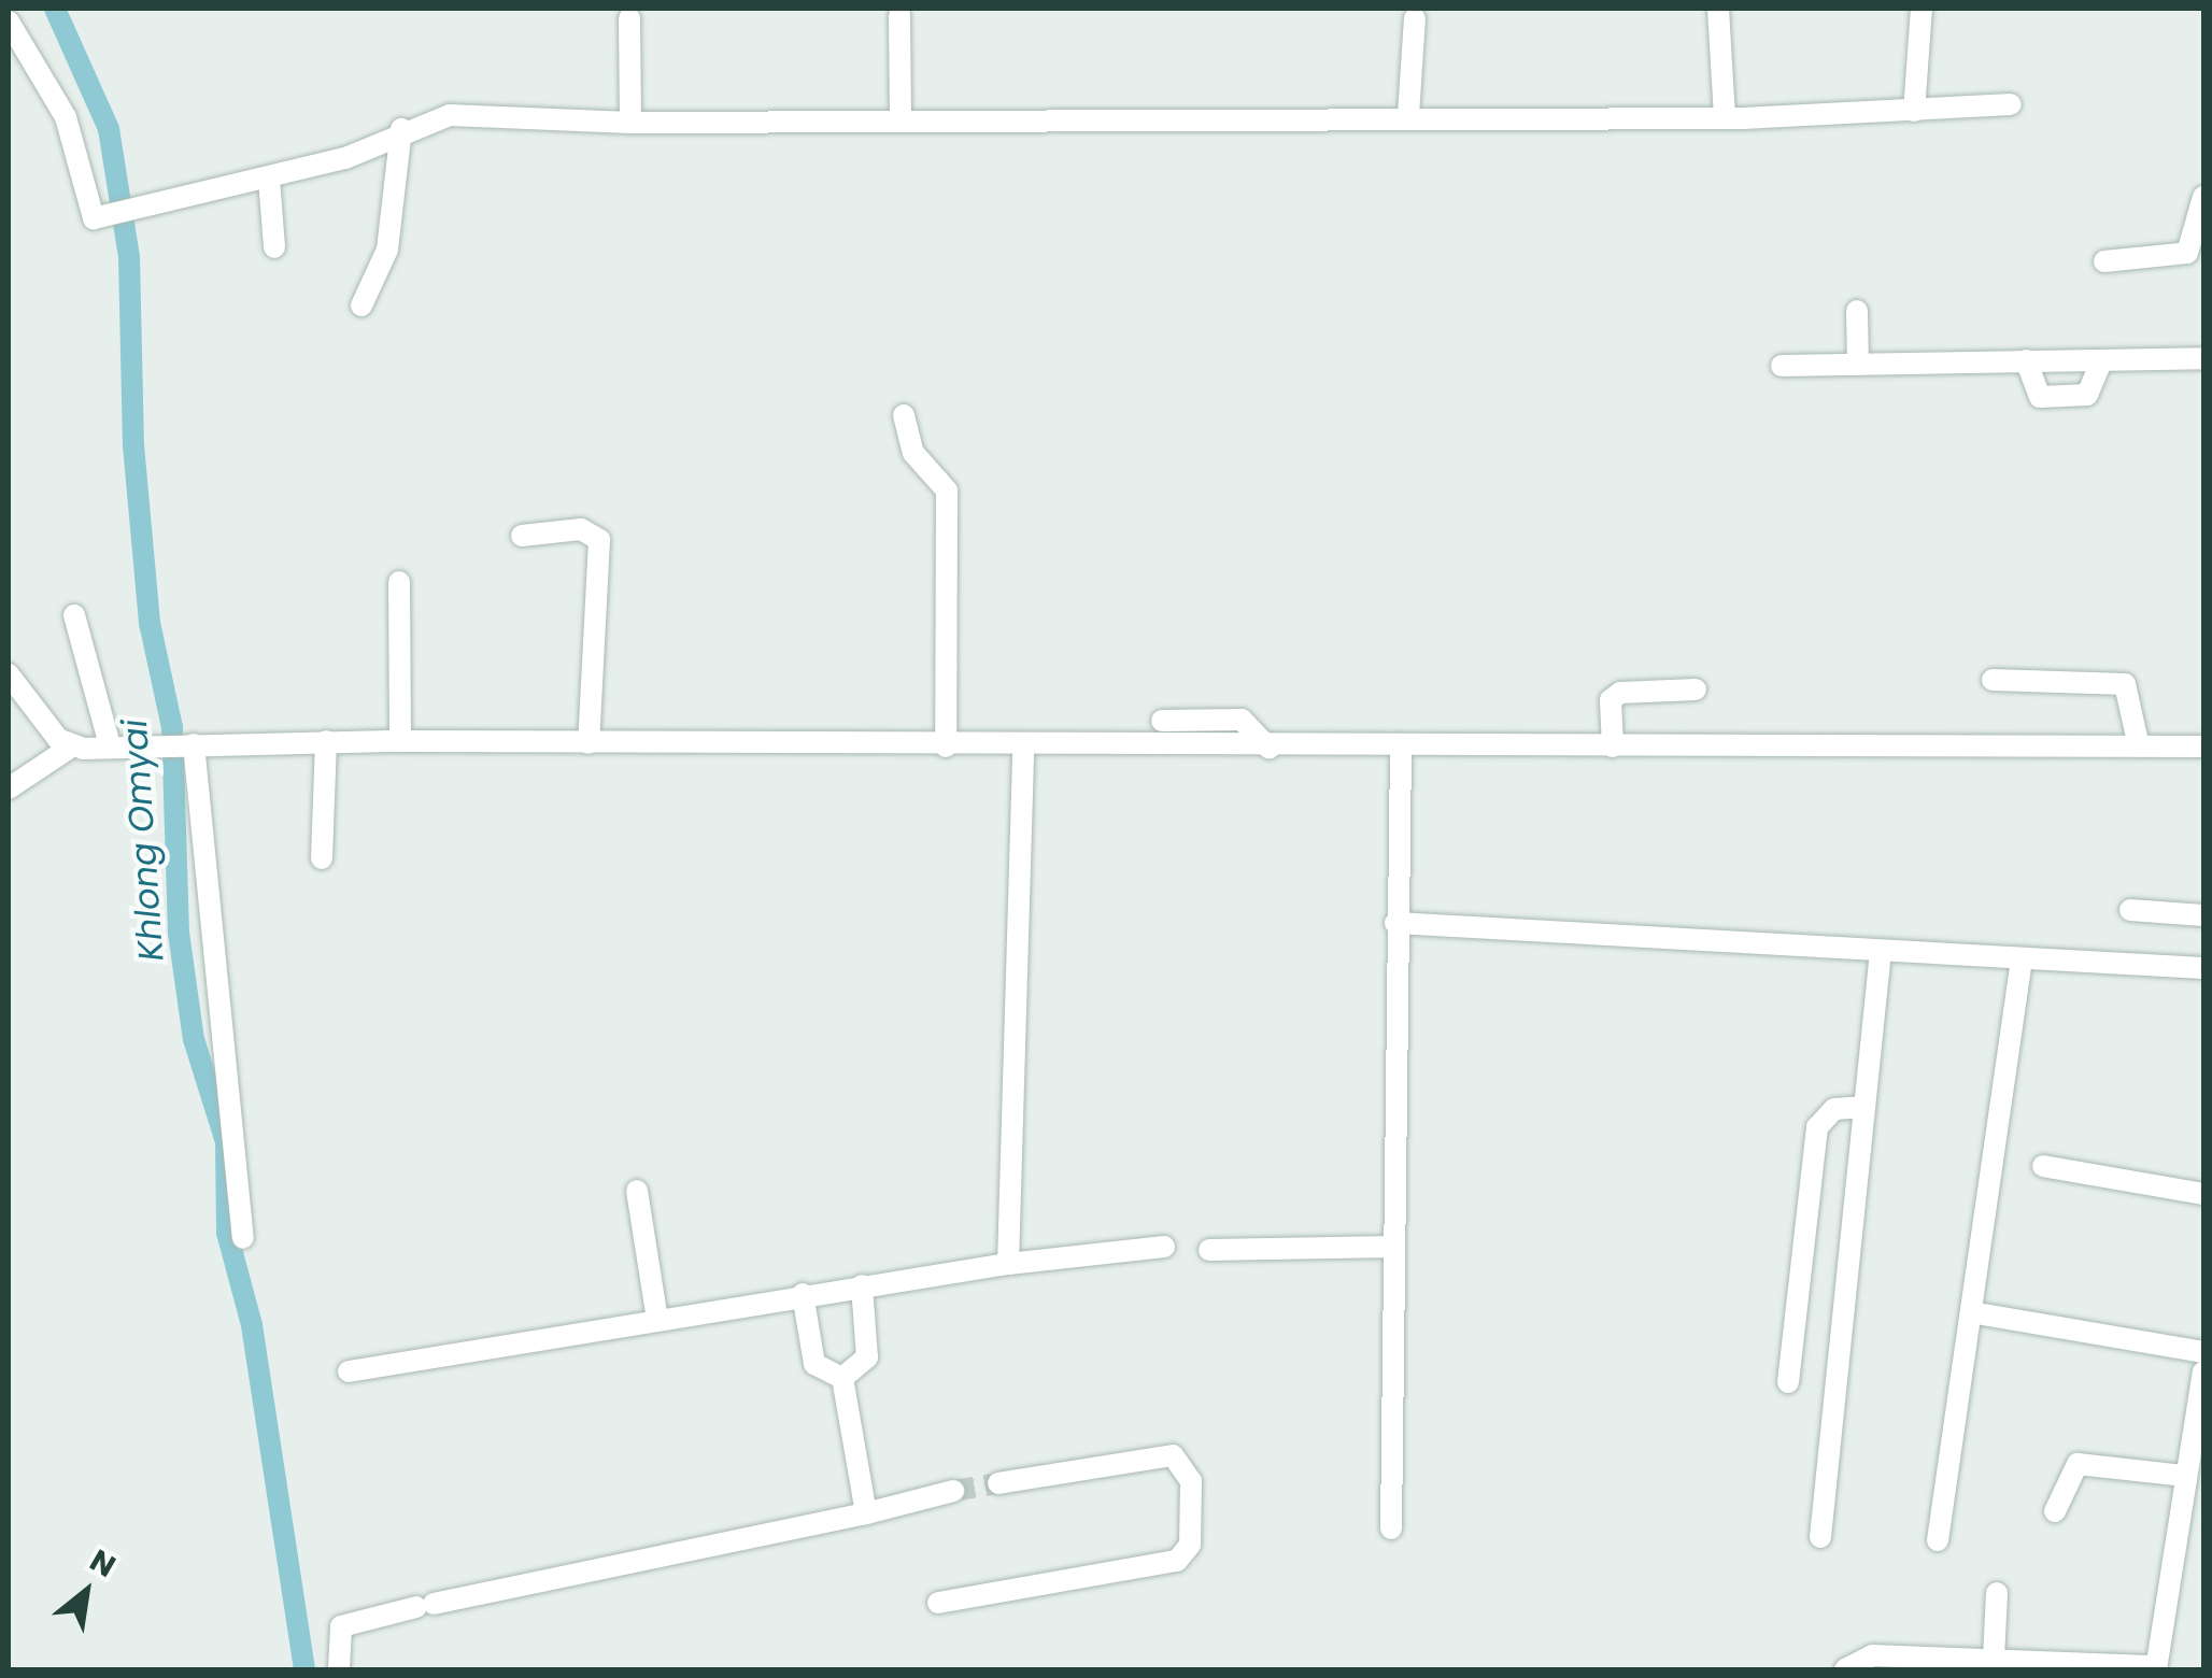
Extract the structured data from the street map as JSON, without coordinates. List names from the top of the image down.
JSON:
{
  "water": ["Khlong Omyai"],
  "north": "top right"
}
